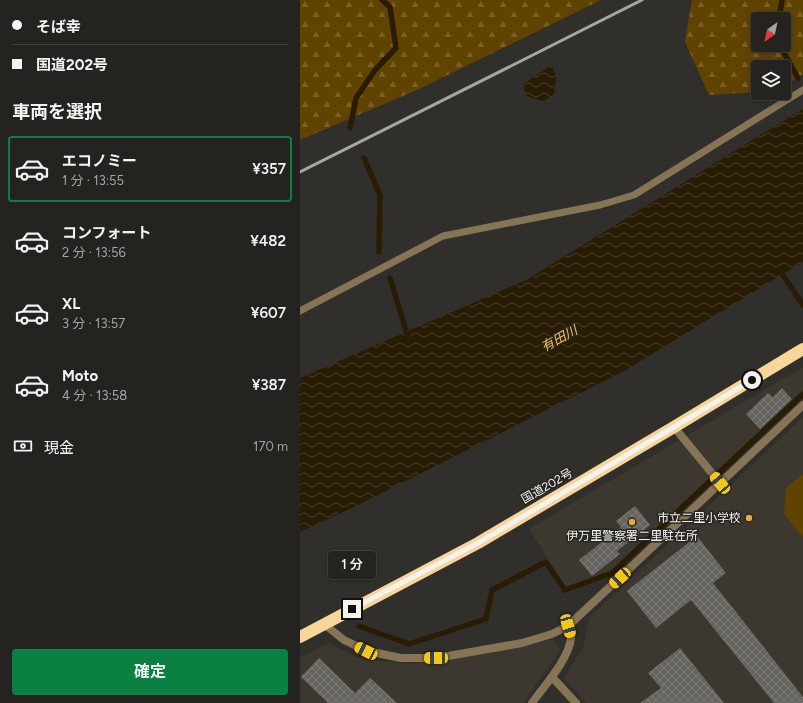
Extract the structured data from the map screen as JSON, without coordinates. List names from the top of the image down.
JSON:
{
  "streets": {
    "highway": ["国道202号"]
  },
  "water": ["有田川"],
  "places": ["市立二里小学校", "伊万里警察署二里駐在所"],
  "north": "bottom left",
  "page": {
    "banner": ["そば幸", "国道202号"],
    "heading": "車両を選択",
    "list": [
      {
        "name": "エコノミー",
        "note": "1 分 · 13:55",
        "value": "¥357"
      },
      {
        "name": "コンフォート",
        "note": "2 分 · 13:56",
        "value": "¥482"
      },
      {
        "name": "XL",
        "note": "3 分 · 13:57",
        "value": "¥607"
      },
      {
        "name": "Moto",
        "note": "4 分 · 13:58",
        "value": "¥387"
      }
    ],
    "pay": ["現金", "170 m"],
    "bubble": "1 分",
    "buttons": "確定"
  }
}
